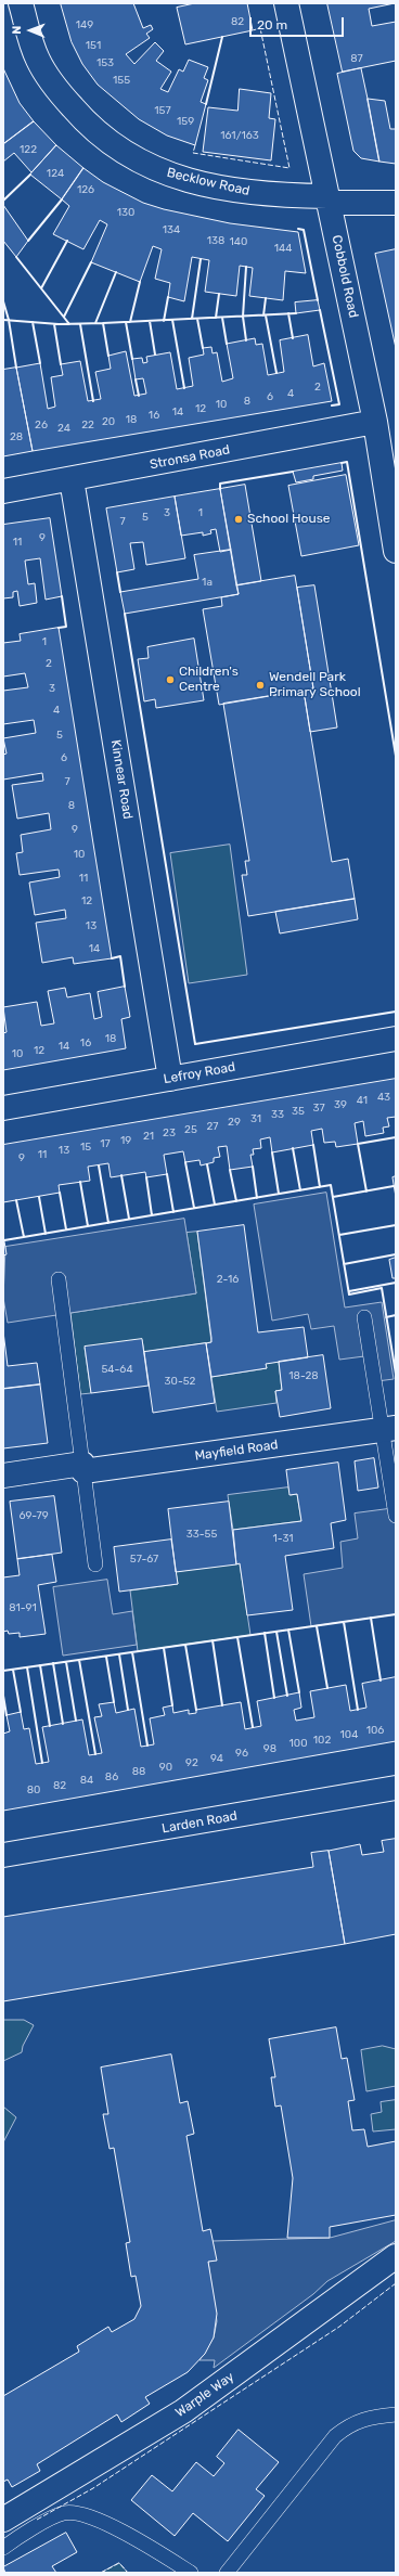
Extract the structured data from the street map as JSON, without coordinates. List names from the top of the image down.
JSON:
{
  "streets": {
    "street": [
      "Becklow Road",
      "Cobbold Road",
      "Stronsa Road",
      "Kinnear Road",
      "Lefroy Road",
      "Mayfield Road",
      "Larden Road",
      "Warple Way"
    ]
  },
  "crossings": [
    ["Becklow Road", "Cobbold Road"],
    ["Cobbold Road", "Stronsa Road"],
    ["Stronsa Road", "Kinnear Road"],
    ["Kinnear Road", "Lefroy Road"]
  ],
  "places": ["School House", "Children's Centre", "Wendell Park Primary School"],
  "house_numbers": [
    "82",
    "149",
    "151",
    "87",
    "153",
    "155",
    "157",
    "159",
    "161/163",
    "122",
    "124",
    "126",
    "130",
    "134",
    "138",
    "140",
    "144",
    "2",
    "4",
    "6",
    "8",
    "10",
    "12",
    "14",
    "16",
    "18",
    "20",
    "26",
    "22",
    "24",
    "28",
    "3",
    "1",
    "5",
    "7",
    "9",
    "11",
    "1a",
    "1",
    "2",
    "3",
    "4",
    "5",
    "6",
    "7",
    "8",
    "9",
    "10",
    "11",
    "12",
    "13",
    "14",
    "18",
    "16",
    "14",
    "12",
    "10",
    "43",
    "41",
    "39",
    "37",
    "35",
    "33",
    "31",
    "29",
    "27",
    "25",
    "23",
    "21",
    "19",
    "17",
    "15",
    "13",
    "11",
    "9",
    "2-16",
    "54-64",
    "18-28",
    "30-52",
    "69-79",
    "33-55",
    "1-31",
    "57-67",
    "81-91",
    "106",
    "104",
    "102",
    "100",
    "98",
    "96",
    "94",
    "92",
    "90",
    "88",
    "86",
    "84",
    "82",
    "80"
  ],
  "scale_bar": "20 m",
  "north": "left"
}
